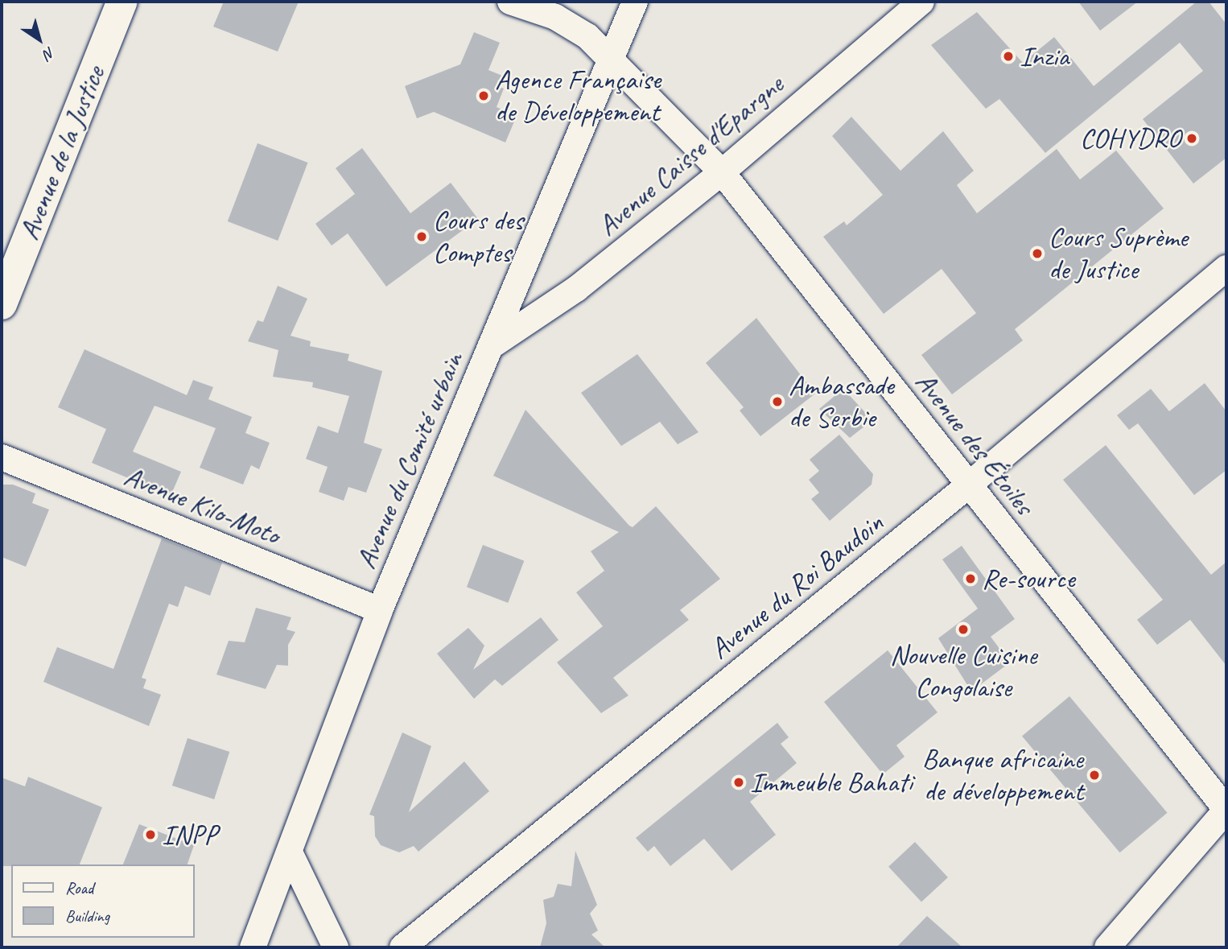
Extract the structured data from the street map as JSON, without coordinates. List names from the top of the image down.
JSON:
{
  "streets": {
    "main road": ["Avenue de la Justice"],
    "street": [
      "Avenue Caisse d'Epargne",
      "Avenue des Étoiles",
      "Avenue du Comité urbain",
      "Avenue Kilo-Moto",
      "Avenue du Roi Baudoin"
    ]
  },
  "crossings": [
    ["Avenue Caisse d'Epargne", "Avenue des Étoiles"],
    ["Avenue Caisse d'Epargne", "Avenue du Comité urbain"],
    ["Avenue des Étoiles", "Avenue du Comité urbain"],
    ["Avenue des Étoiles", "Avenue du Roi Baudoin"],
    ["Avenue du Comité urbain", "Avenue Kilo-Moto"]
  ],
  "places": [
    "Inzia",
    "Agence Française de Développement",
    "COHYDRO",
    "Cours des Comptes",
    "Cours Suprème de Justice",
    "Ambassade de Serbie",
    "Re-source",
    "Nouvelle Cuisine Congolaise",
    "Banque africaine de développement",
    "Immeuble Bahati",
    "INPP"
  ],
  "legend": ["Road", "Building"],
  "north": "bottom right"
}
